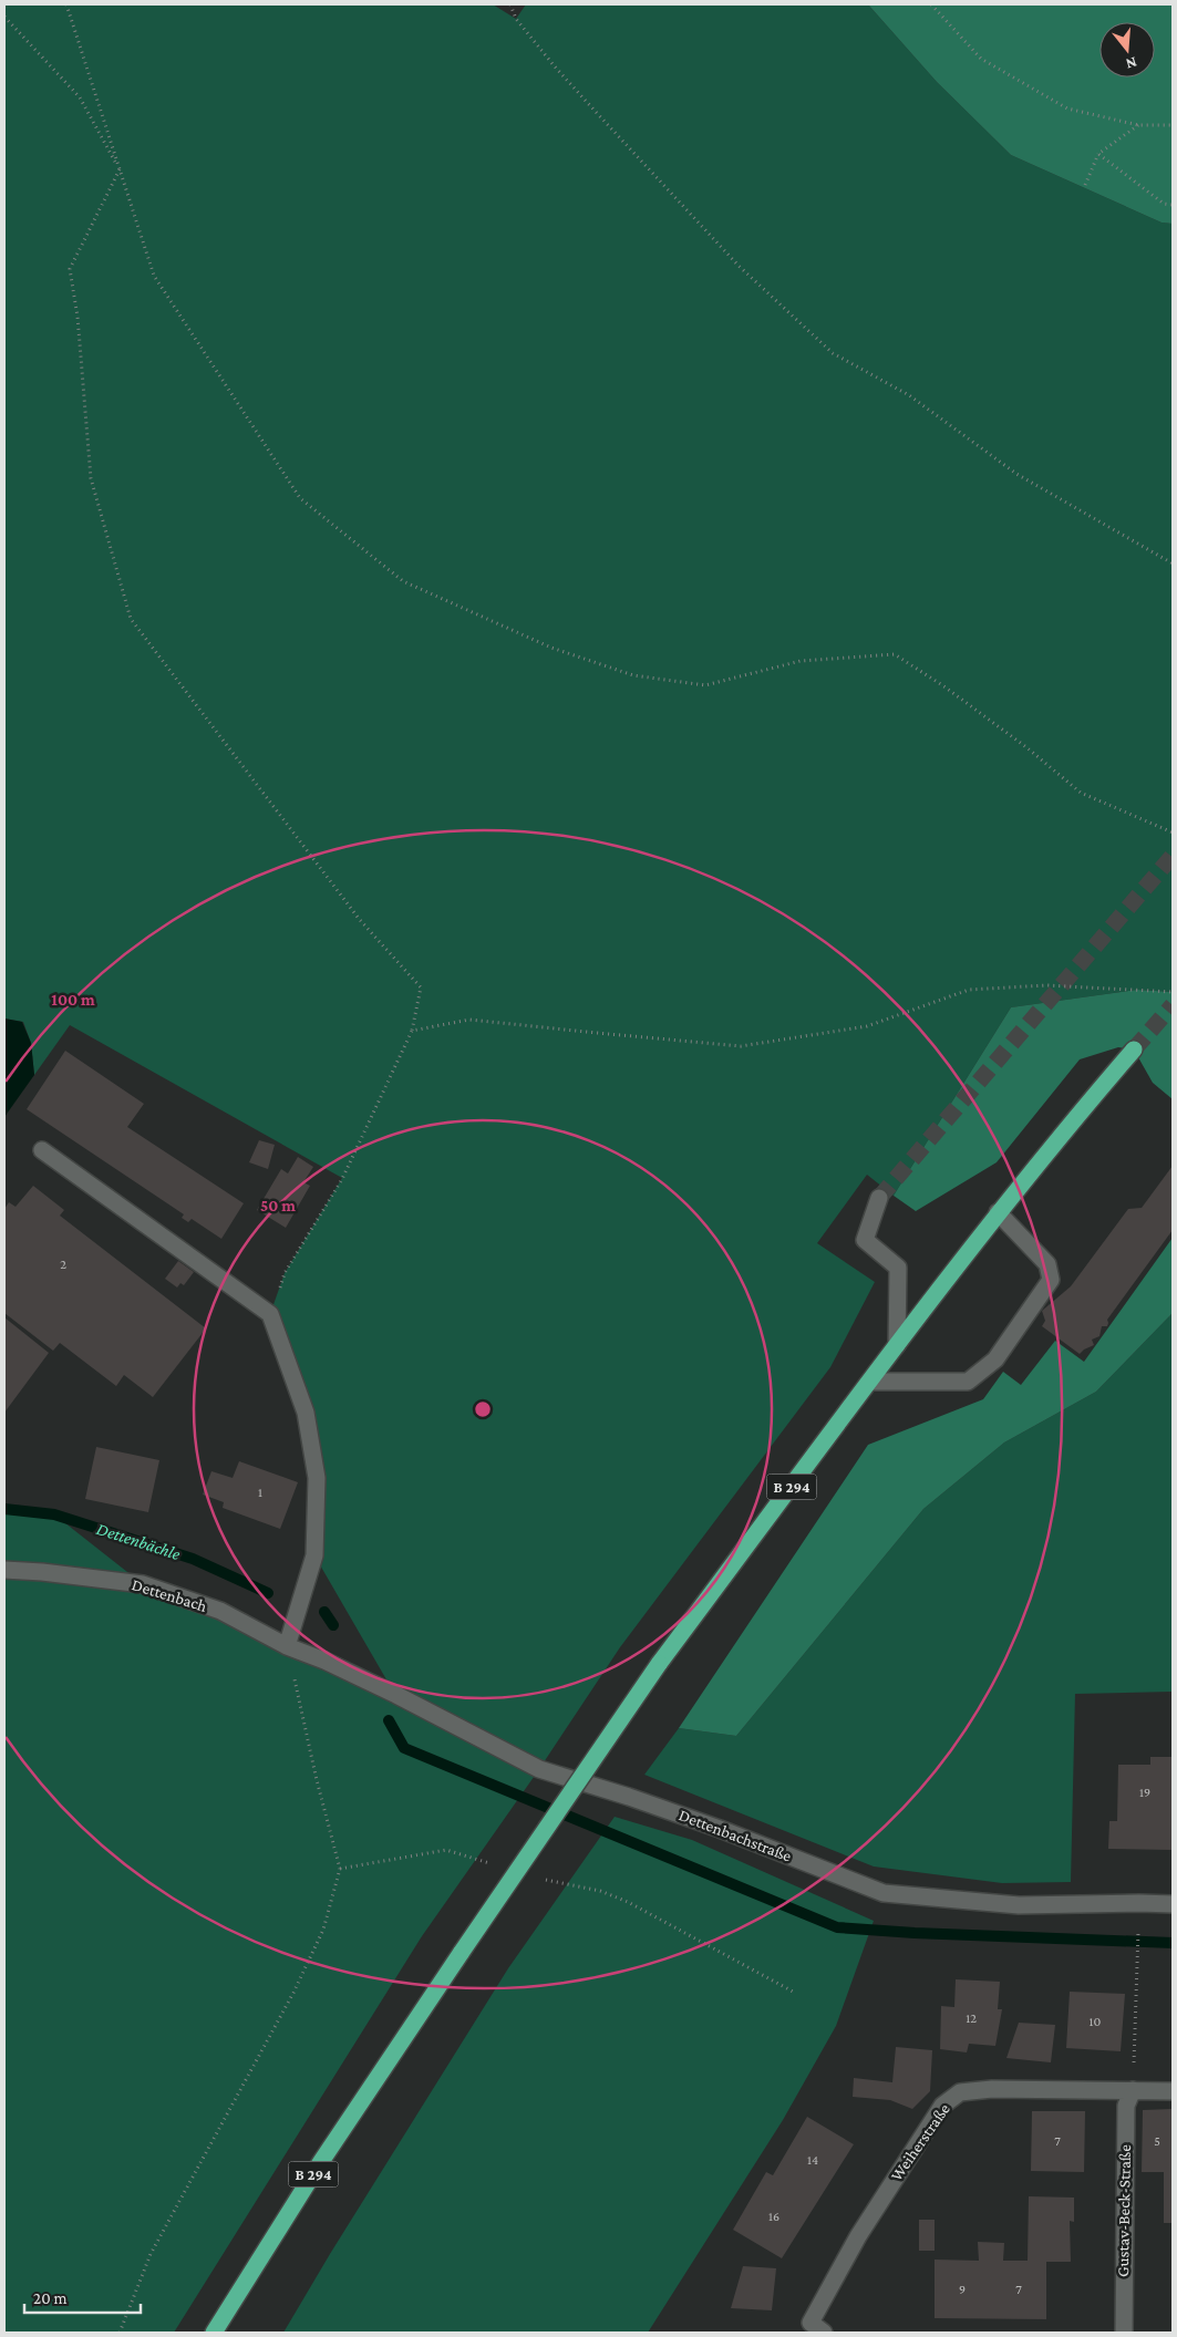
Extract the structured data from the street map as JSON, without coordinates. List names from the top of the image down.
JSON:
{
  "streets": {
    "highway": ["B 294"],
    "street": [
      "Dettenbach",
      "Dettenbachstraße",
      "Weiherstraße",
      "Gustav-Beck-Straße"
    ]
  },
  "crossings": [
    ["Dettenbach", "Dettenbachstraße"],
    ["Weiherstraße", "Gustav-Beck-Straße"]
  ],
  "water": ["Dettenbächle"],
  "house_numbers": [
    "2",
    "1",
    "19",
    "12",
    "10",
    "7",
    "5",
    "14",
    "16",
    "9",
    "7"
  ],
  "scale_bar": "20 m",
  "north": "bottom",
  "rings": ["100 m", "50 m"]
}
